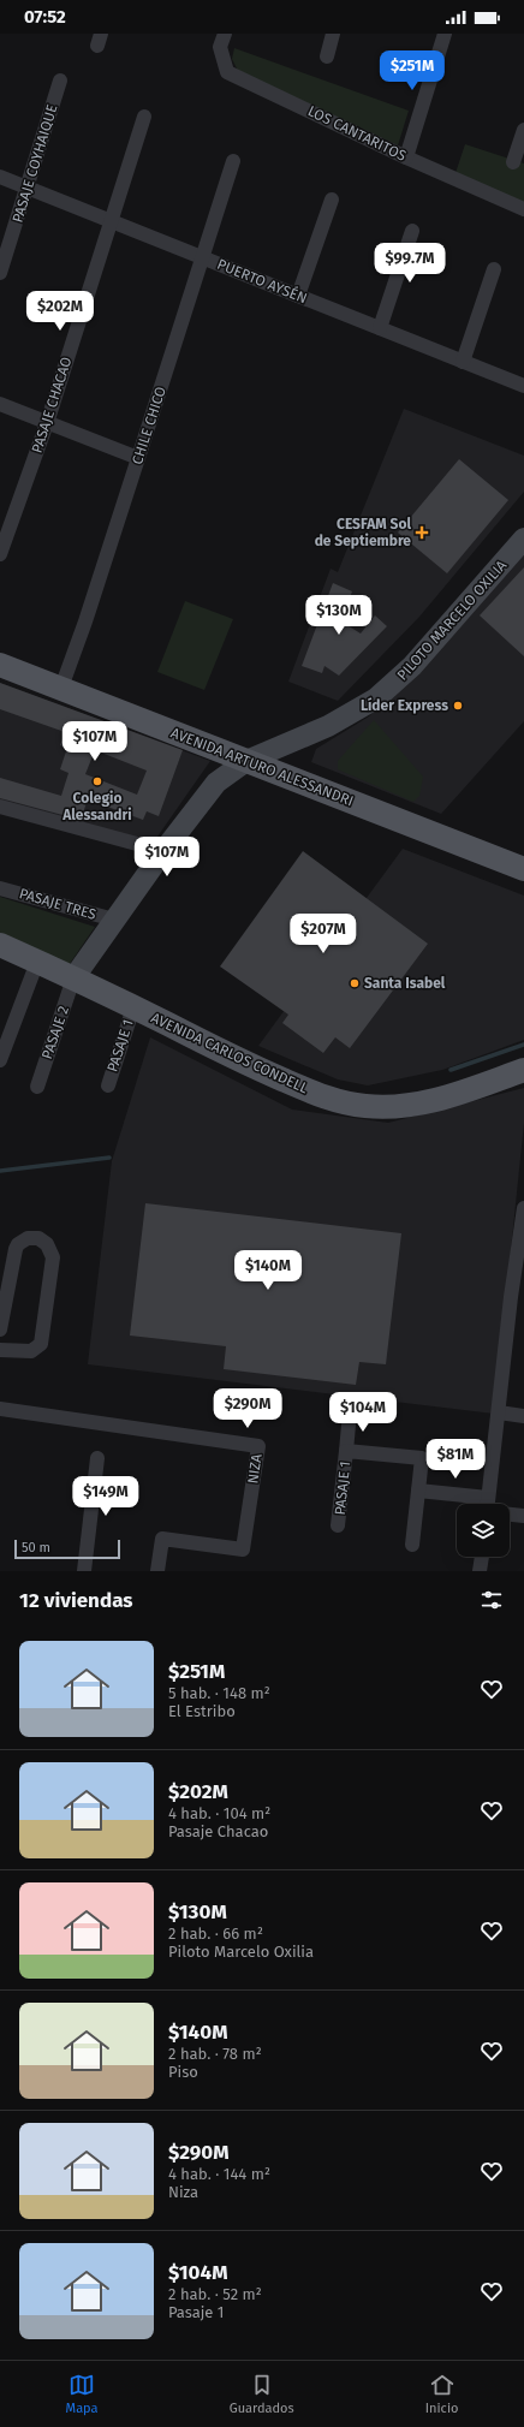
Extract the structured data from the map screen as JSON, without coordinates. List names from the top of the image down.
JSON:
{
  "streets": {
    "main road": ["AVENIDA ARTURO ALESSANDRI", "AVENIDA CARLOS CONDELL"],
    "street": [
      "LOS CANTARITOS",
      "PASAJE COYHAIQUE",
      "PUERTO AYSÉN",
      "PASAJE CHACAO",
      "CHILE CHICO",
      "PILOTO MARCELO OXILIA",
      "PASAJE TRES",
      "PASAJE 2",
      "PASAJE 1",
      "NIZA"
    ]
  },
  "crossings": [
    ["PASAJE COYHAIQUE", "PUERTO AYSÉN"],
    ["PUERTO AYSÉN", "PASAJE CHACAO"],
    ["PUERTO AYSÉN", "CHILE CHICO"],
    ["CHILE CHICO", "AVENIDA ARTURO ALESSANDRI"],
    ["PILOTO MARCELO OXILIA", "AVENIDA ARTURO ALESSANDRI"],
    ["PILOTO MARCELO OXILIA", "PASAJE TRES"],
    ["PILOTO MARCELO OXILIA", "PASAJE 2"],
    ["PILOTO MARCELO OXILIA", "AVENIDA CARLOS CONDELL"],
    ["PASAJE 2", "AVENIDA CARLOS CONDELL"],
    ["PASAJE 1", "AVENIDA CARLOS CONDELL"]
  ],
  "places": {
    "health": ["CESFAM Sol de Septiembre"],
    "other": ["Líder Express", "Colegio Alessandri", "Santa Isabel"]
  },
  "scale_bar": "50 m",
  "page": {
    "status": "07:52",
    "price": [
      "$251M",
      "$99.7M",
      "$202M",
      "$130M",
      "$107M",
      "$107M",
      "$207M",
      "$140M",
      "$290M",
      "$104M",
      "$81M",
      "$149M"
    ],
    "scale": "50 m",
    "heading": "12 viviendas",
    "list": [
      {
        "name": "$251M",
        "note": "5 hab. · 148 m² · El Estribo"
      },
      {
        "name": "$202M",
        "note": "4 hab. · 104 m² · Pasaje Chacao"
      },
      {
        "name": "$130M",
        "note": "2 hab. · 66 m² · Piloto Marcelo Oxilia"
      },
      {
        "name": "$140M",
        "note": "2 hab. · 78 m² · Piso"
      },
      {
        "name": "$290M",
        "note": "4 hab. · 144 m² · Niza"
      },
      {
        "name": "$104M",
        "note": "2 hab. · 52 m² · Pasaje 1"
      }
    ],
    "tabs": ["Mapa", "Guardados", "Inicio"]
  }
}
